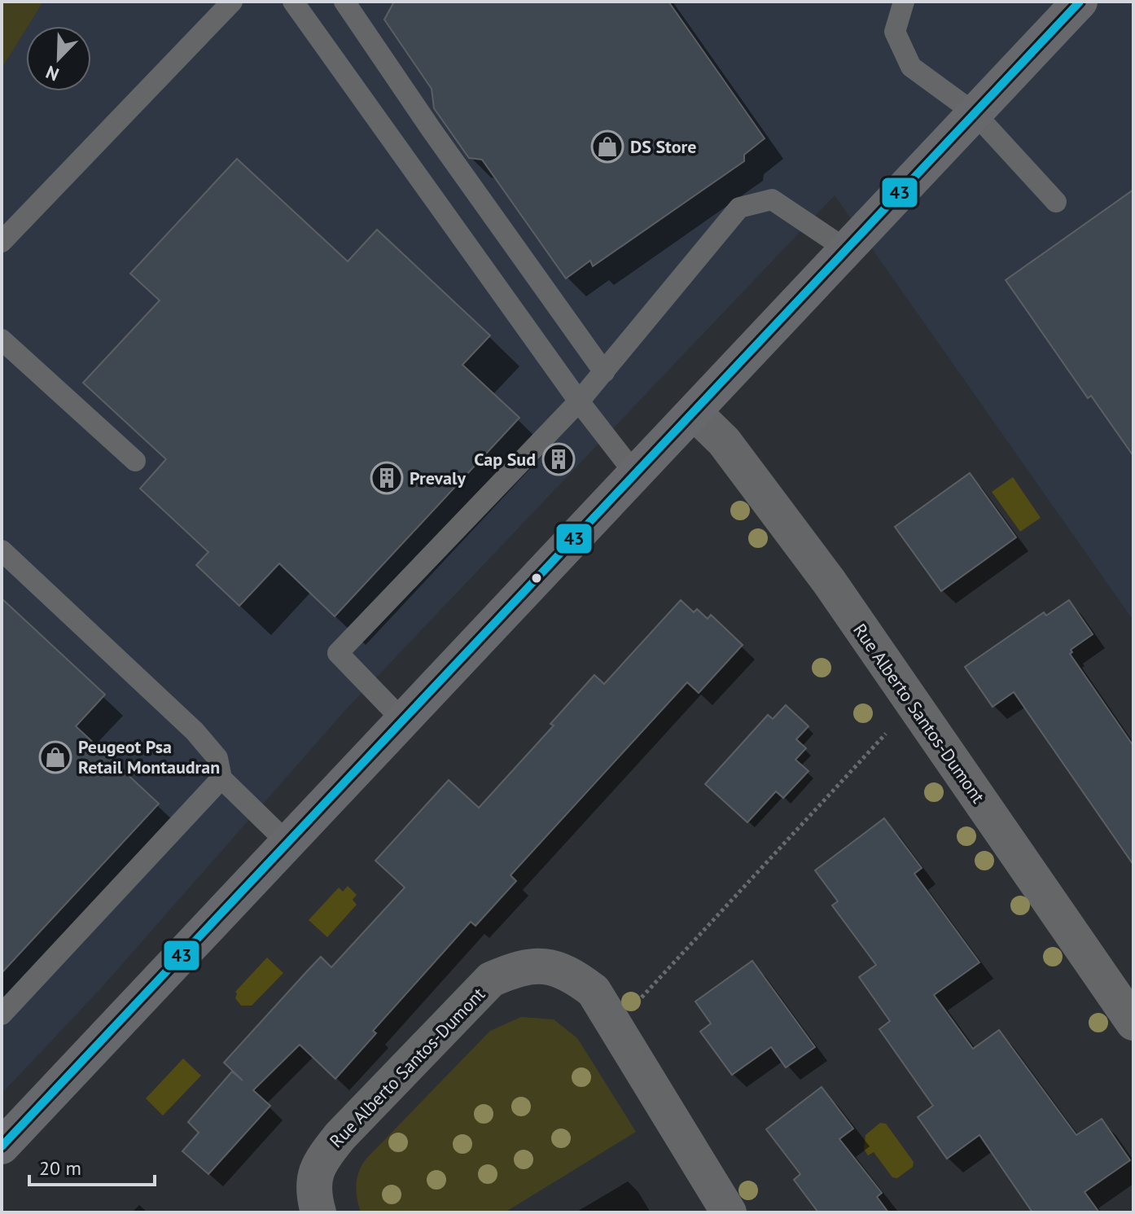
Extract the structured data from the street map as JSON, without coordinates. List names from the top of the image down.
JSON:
{
  "streets": {
    "street": ["Rue Alberto Santos-Dumont"]
  },
  "places": {
    "shop": ["DS Store", "Peugeot Psa Retail Montaudran"],
    "building": ["Cap Sud", "Prevaly"]
  },
  "lines": ["transit line 43"],
  "scale_bar": "20 m",
  "north": "bottom left"
}
